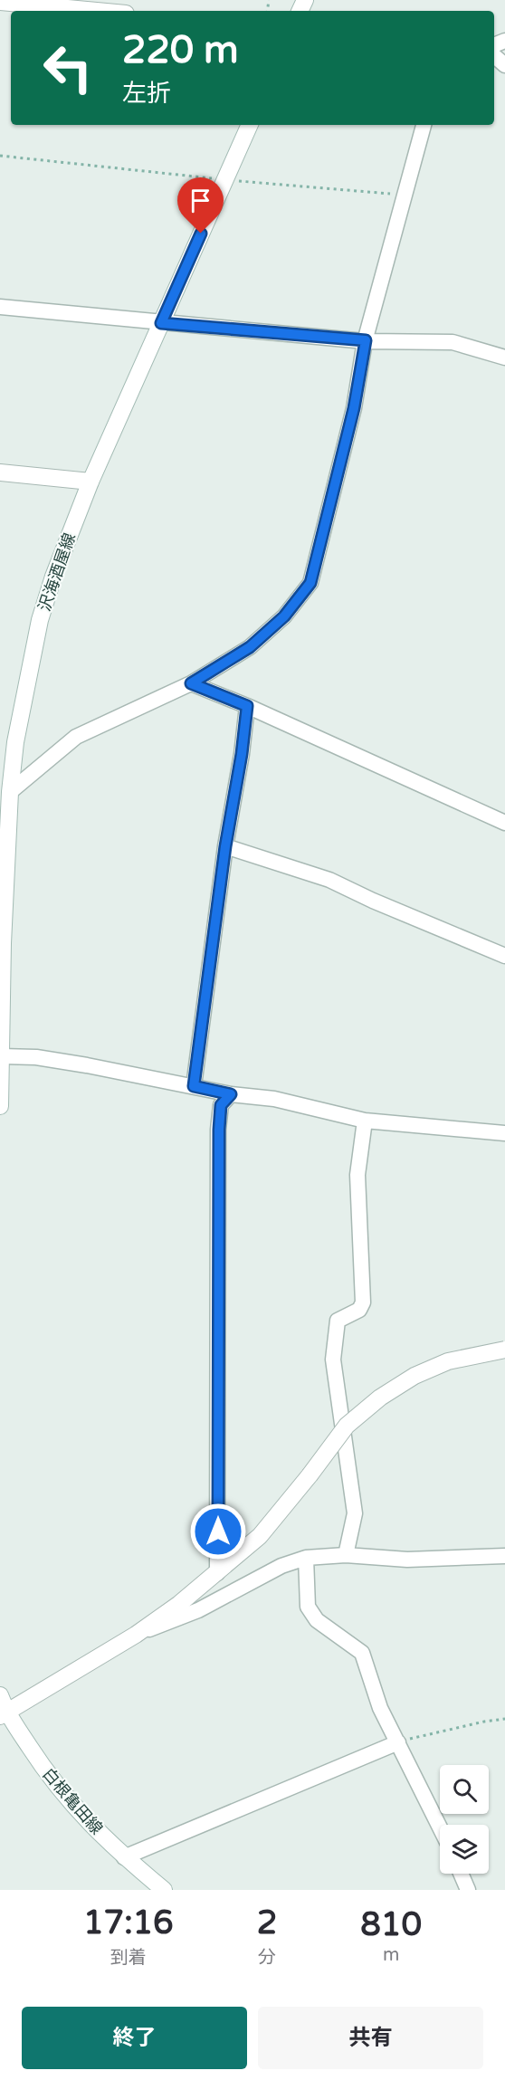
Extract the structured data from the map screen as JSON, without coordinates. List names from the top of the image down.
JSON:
{
  "streets": {
    "main road": ["沢海酒屋線", "白根亀田線"]
  },
  "page": {
    "turn": ["220 m", "左折"],
    "eta": [
      "17:16",
      "到着",
      "2",
      "分",
      "810",
      "m"
    ],
    "buttons": ["終了", "共有"]
  }
}
